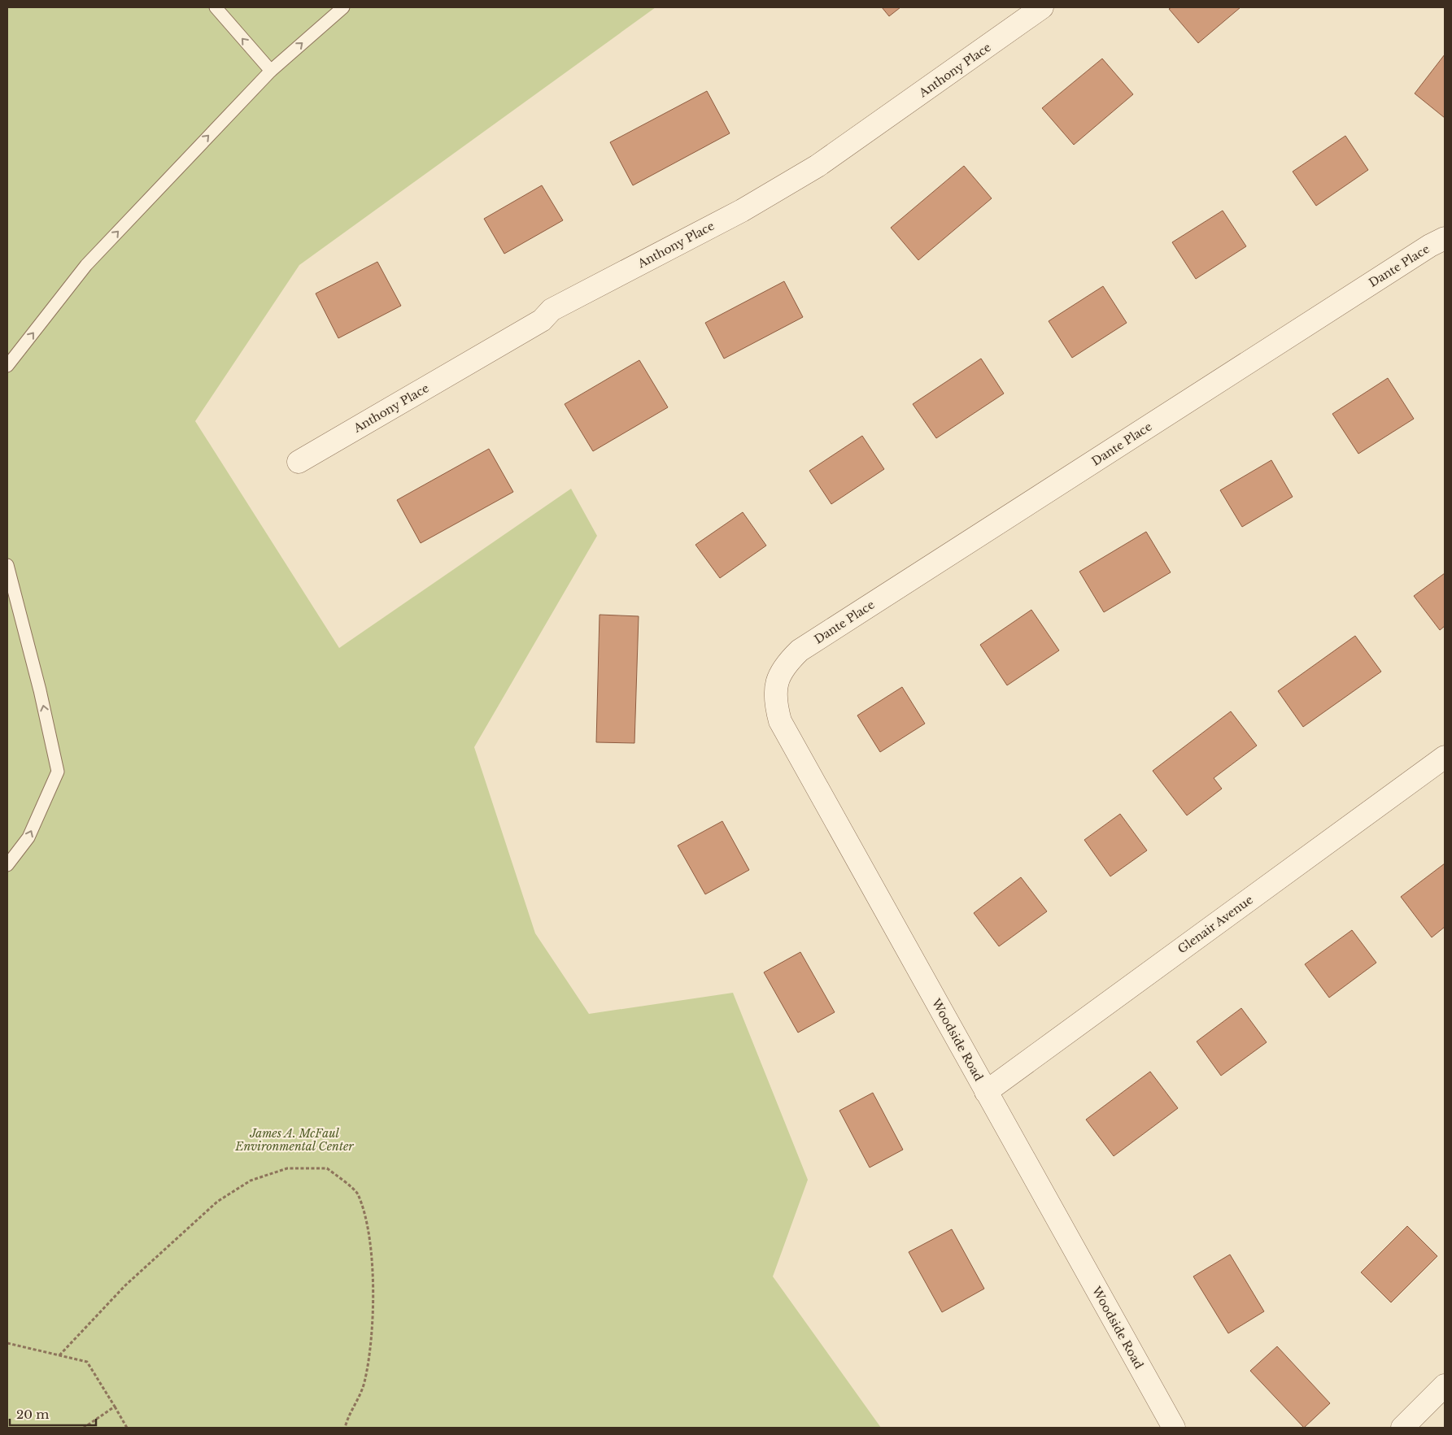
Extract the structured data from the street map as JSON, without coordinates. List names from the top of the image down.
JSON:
{
  "streets": {
    "street": [
      "Anthony Place",
      "Dante Place",
      "Glenair Avenue",
      "Woodside Road"
    ]
  },
  "crossings": [
    ["Dante Place", "Woodside Road"],
    ["Glenair Avenue", "Woodside Road"]
  ],
  "parks": ["James A. McFaul Environmental Center"],
  "scale_bar": "20 m"
}
